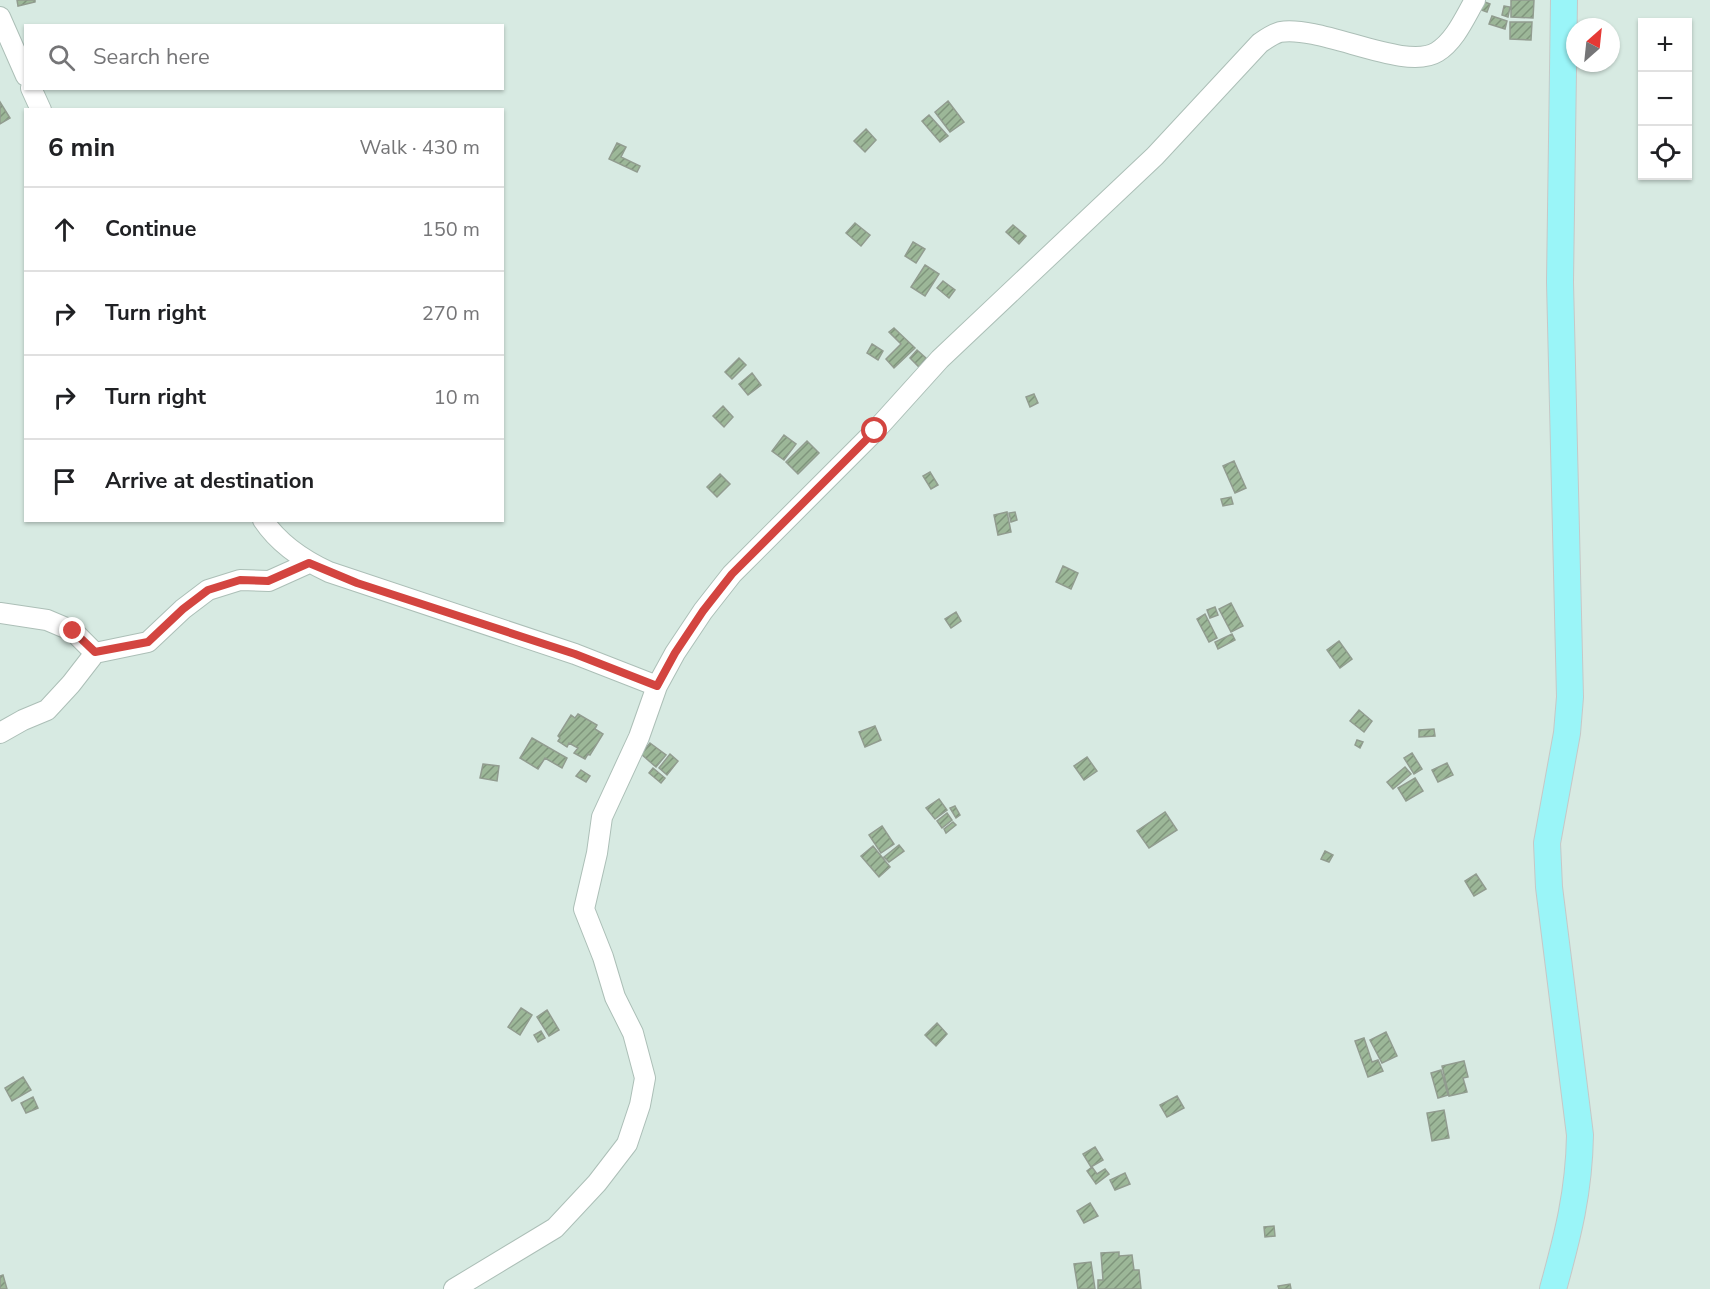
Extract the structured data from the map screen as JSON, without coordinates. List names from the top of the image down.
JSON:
{
  "north": "top right",
  "page": {
    "map_buttons": ["+", "−"],
    "search": "Search here",
    "heading": ["6 min", "Walk · 430 m"],
    "list": [
      ["Continue", "150 m"],
      ["Turn right", "270 m"],
      ["Turn right", "10 m"],
      "Arrive at destination"
    ]
  }
}
